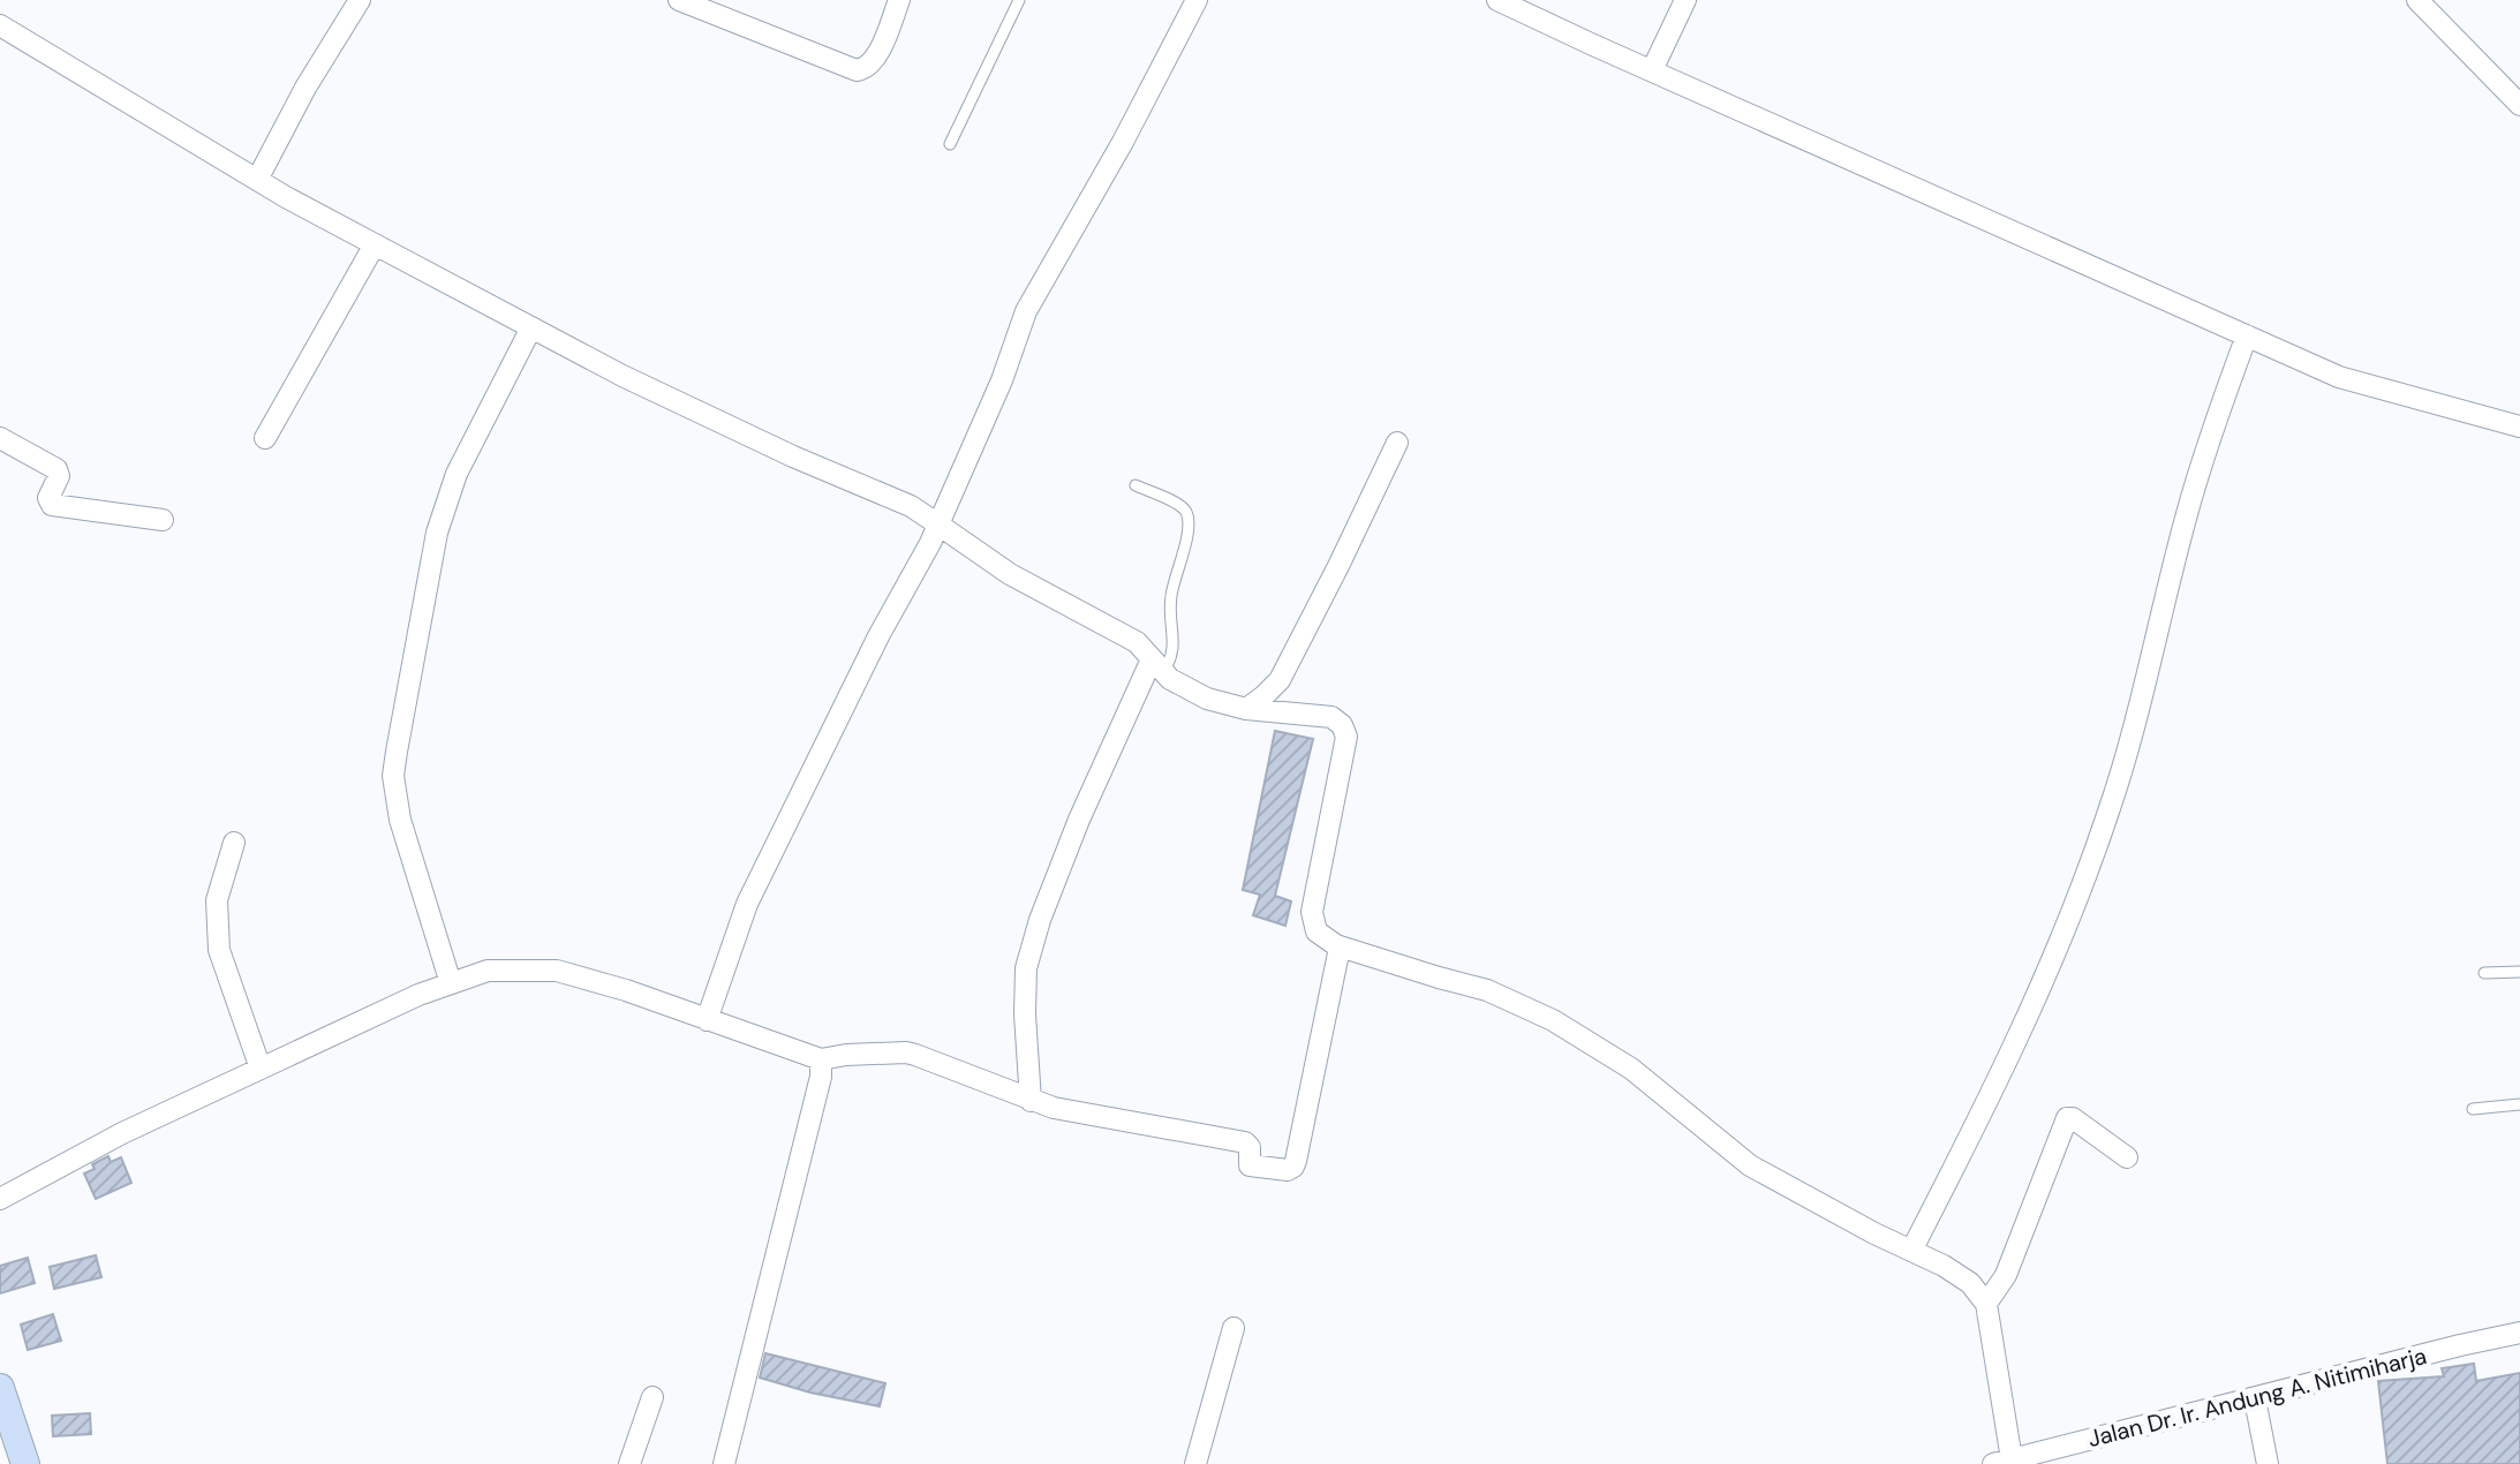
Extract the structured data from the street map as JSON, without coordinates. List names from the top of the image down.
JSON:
{
  "streets": {
    "street": ["Jalan Dr. Ir. Andung A. Nitimiharja"]
  }
}
